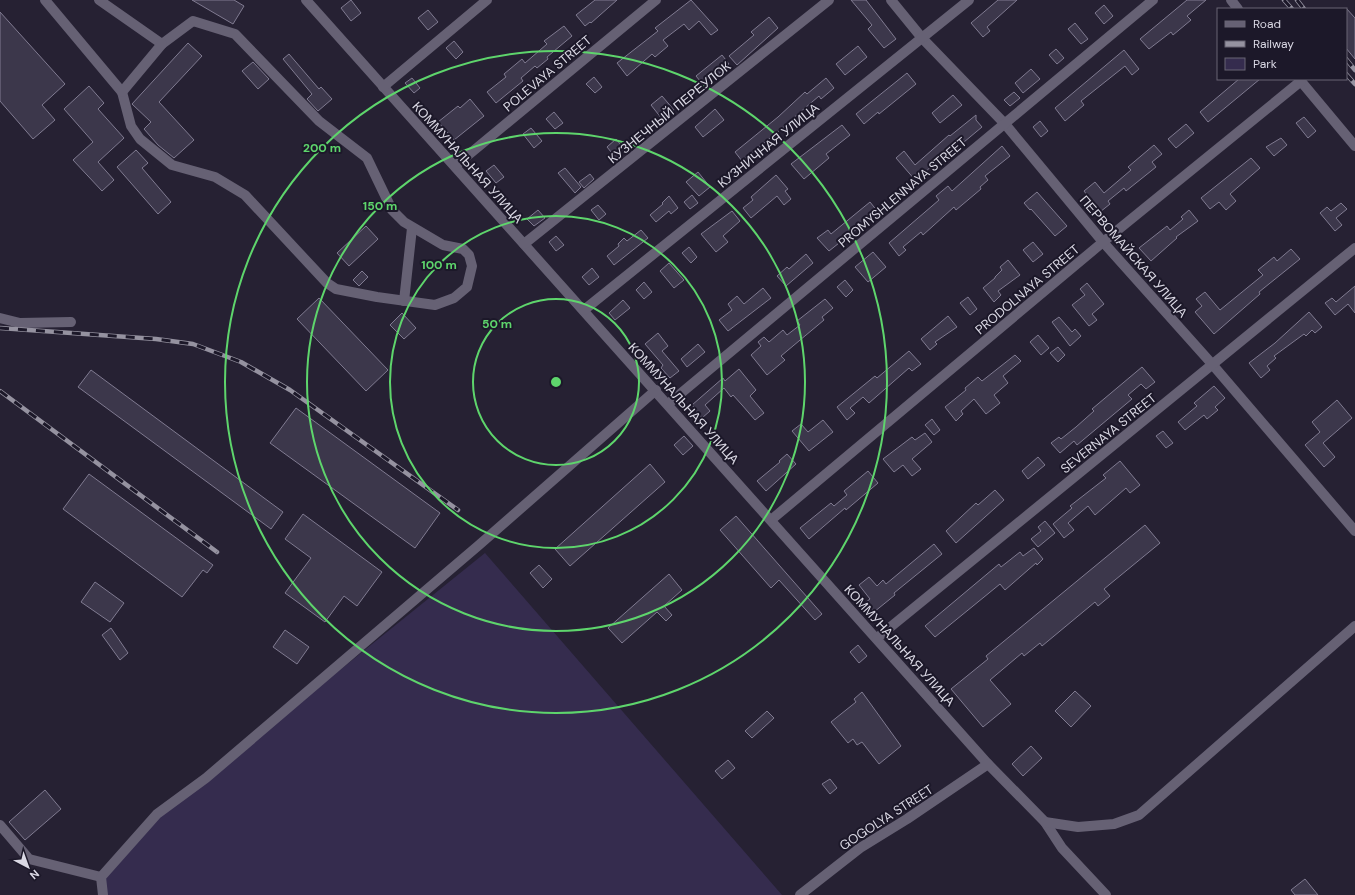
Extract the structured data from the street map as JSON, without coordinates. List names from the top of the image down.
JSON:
{
  "streets": {
    "street": [
      "POLEVAYA STREET",
      "КУЗНЕЧНЫЙ ПЕРЕУЛОК",
      "КУЗНИЧНАЯ УЛИЦА",
      "КОММУНАЛЬНАЯ УЛИЦА",
      "PROMYSHLENNAYA STREET",
      "ПЕРВОМАЙСКАЯ УЛИЦА",
      "PRODOLNAYA STREET",
      "SEVERNAYA STREET",
      "GOGOLYA STREET"
    ]
  },
  "crossings": [
    ["POLEVAYA STREET", "КОММУНАЛЬНАЯ УЛИЦА"],
    ["КУЗНЕЧНЫЙ ПЕРЕУЛОК", "КОММУНАЛЬНАЯ УЛИЦА"],
    ["КУЗНИЧНАЯ УЛИЦА", "КОММУНАЛЬНАЯ УЛИЦА"],
    ["КУЗНИЧНАЯ УЛИЦА", "ПЕРВОМАЙСКАЯ УЛИЦА"],
    ["КОММУНАЛЬНАЯ УЛИЦА", "PROMYSHLENNAYA STREET"],
    ["КОММУНАЛЬНАЯ УЛИЦА", "PRODOLNAYA STREET"],
    ["КОММУНАЛЬНАЯ УЛИЦА", "SEVERNAYA STREET"],
    ["КОММУНАЛЬНАЯ УЛИЦА", "GOGOLYA STREET"],
    ["PROMYSHLENNAYA STREET", "ПЕРВОМАЙСКАЯ УЛИЦА"],
    ["ПЕРВОМАЙСКАЯ УЛИЦА", "PRODOLNAYA STREET"],
    ["ПЕРВОМАЙСКАЯ УЛИЦА", "SEVERNAYA STREET"]
  ],
  "legend": ["Road", "Railway", "Park"],
  "north": "bottom right",
  "rings": [
    "200 m",
    "150 m",
    "100 m",
    "50 m"
  ]
}
